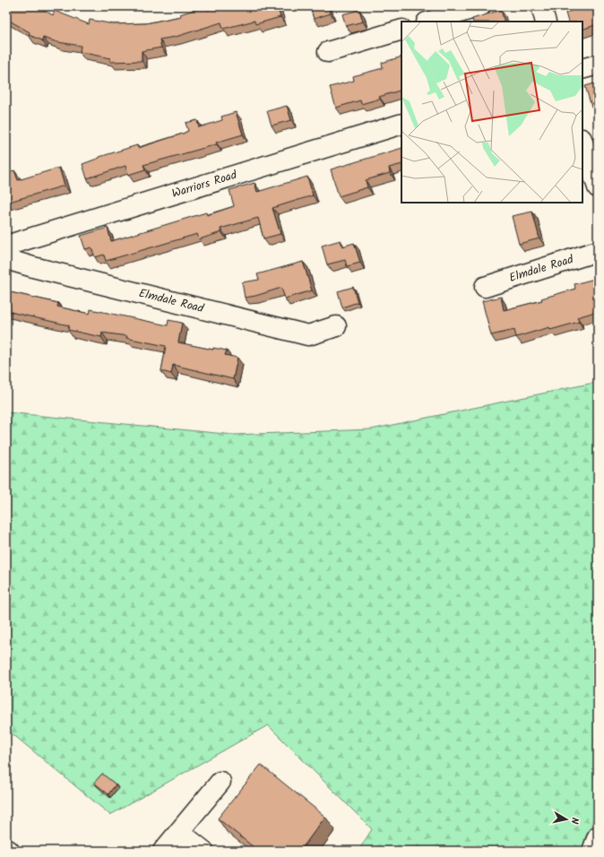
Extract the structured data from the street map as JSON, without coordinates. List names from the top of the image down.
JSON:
{
  "streets": {
    "street": ["Warriors Road", "Elmdale Road"]
  },
  "north": "right"
}
